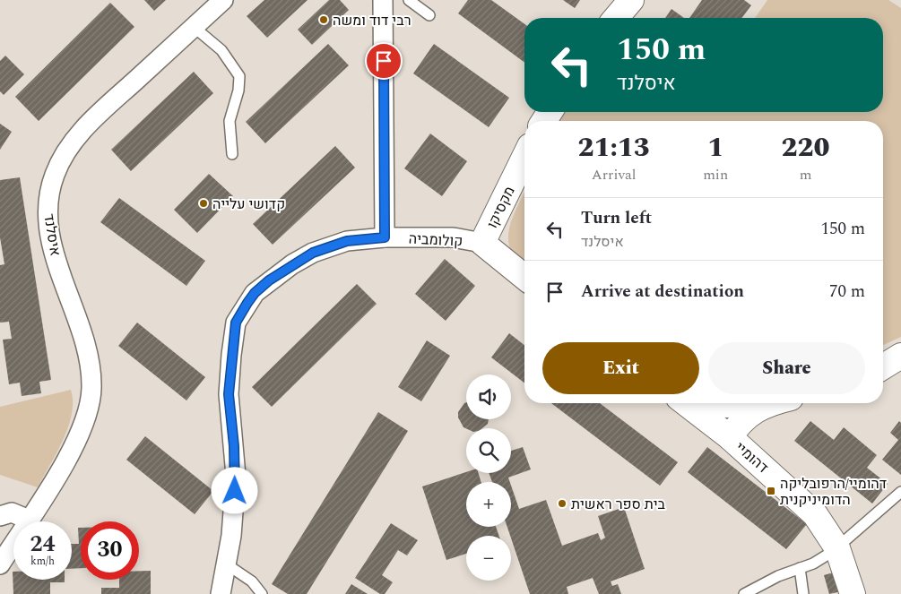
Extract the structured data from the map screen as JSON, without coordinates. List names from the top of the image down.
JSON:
{
  "streets": {
    "street": [
      "מקסיקו",
      "איסלנד",
      "קולומביה",
      "דהומיי"
    ]
  },
  "crossings": [
    ["מקסיקו", "קולומביה"]
  ],
  "places": {
    "other": ["רבי דוד ומשה", "קדושי עלייה", "בית ספר ראשית"],
    "transit": ["דהומיי/הרפובליקה הדומיניקנית"]
  },
  "page": {
    "turn": ["150 m", "איסלנד"],
    "eta": [
      "21:13",
      "Arrival",
      "1",
      "min",
      "220",
      "m"
    ],
    "list": [
      {
        "name": "Turn left",
        "note": "איסלנד",
        "value": "150 m"
      },
      {
        "name": "Arrive at destination",
        "value": "70 m"
      }
    ],
    "buttons": ["Exit", "Share"],
    "map_buttons": ["+", "−"],
    "speed": "24 km/h",
    "limit": "30"
  }
}
